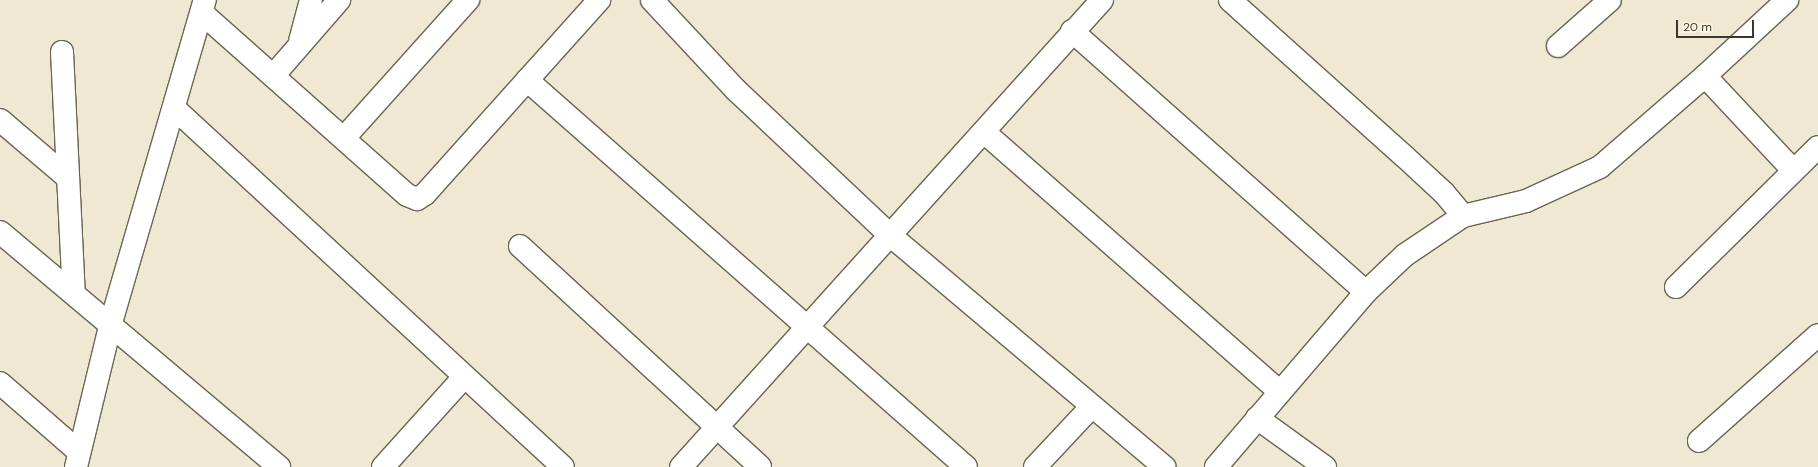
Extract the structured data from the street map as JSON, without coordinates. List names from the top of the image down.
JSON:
{
  "scale_bar": "20 m"
}
